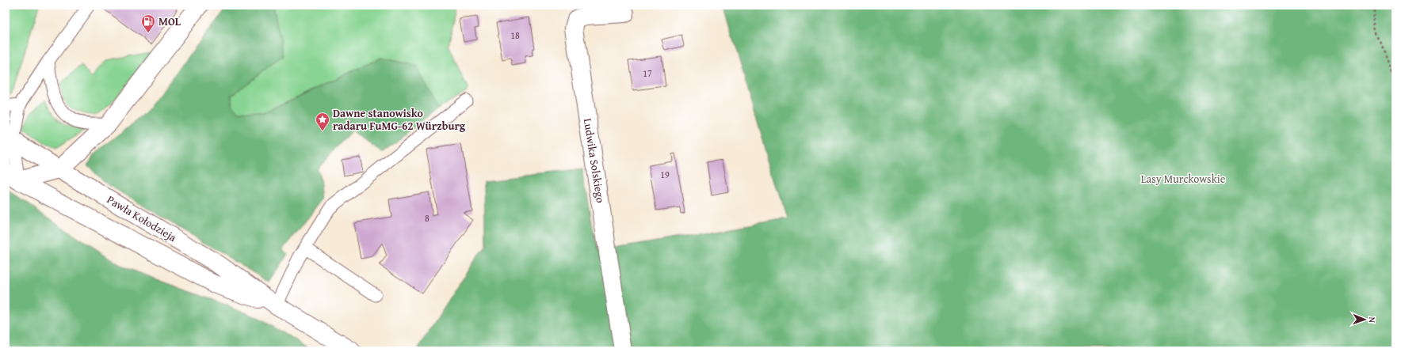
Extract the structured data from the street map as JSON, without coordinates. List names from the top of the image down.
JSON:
{
  "streets": {
    "street": ["Ludwika Solskiego", "Pawła Kołodzieja"]
  },
  "parks": ["Lasy Murckowskie"],
  "places": {
    "fuel station": ["MOL"],
    "place": ["Dawne stanowisko radaru FuMG-62 Würzburg"]
  },
  "house_numbers": [
    "18",
    "17",
    "19",
    "8"
  ],
  "north": "right"
}
